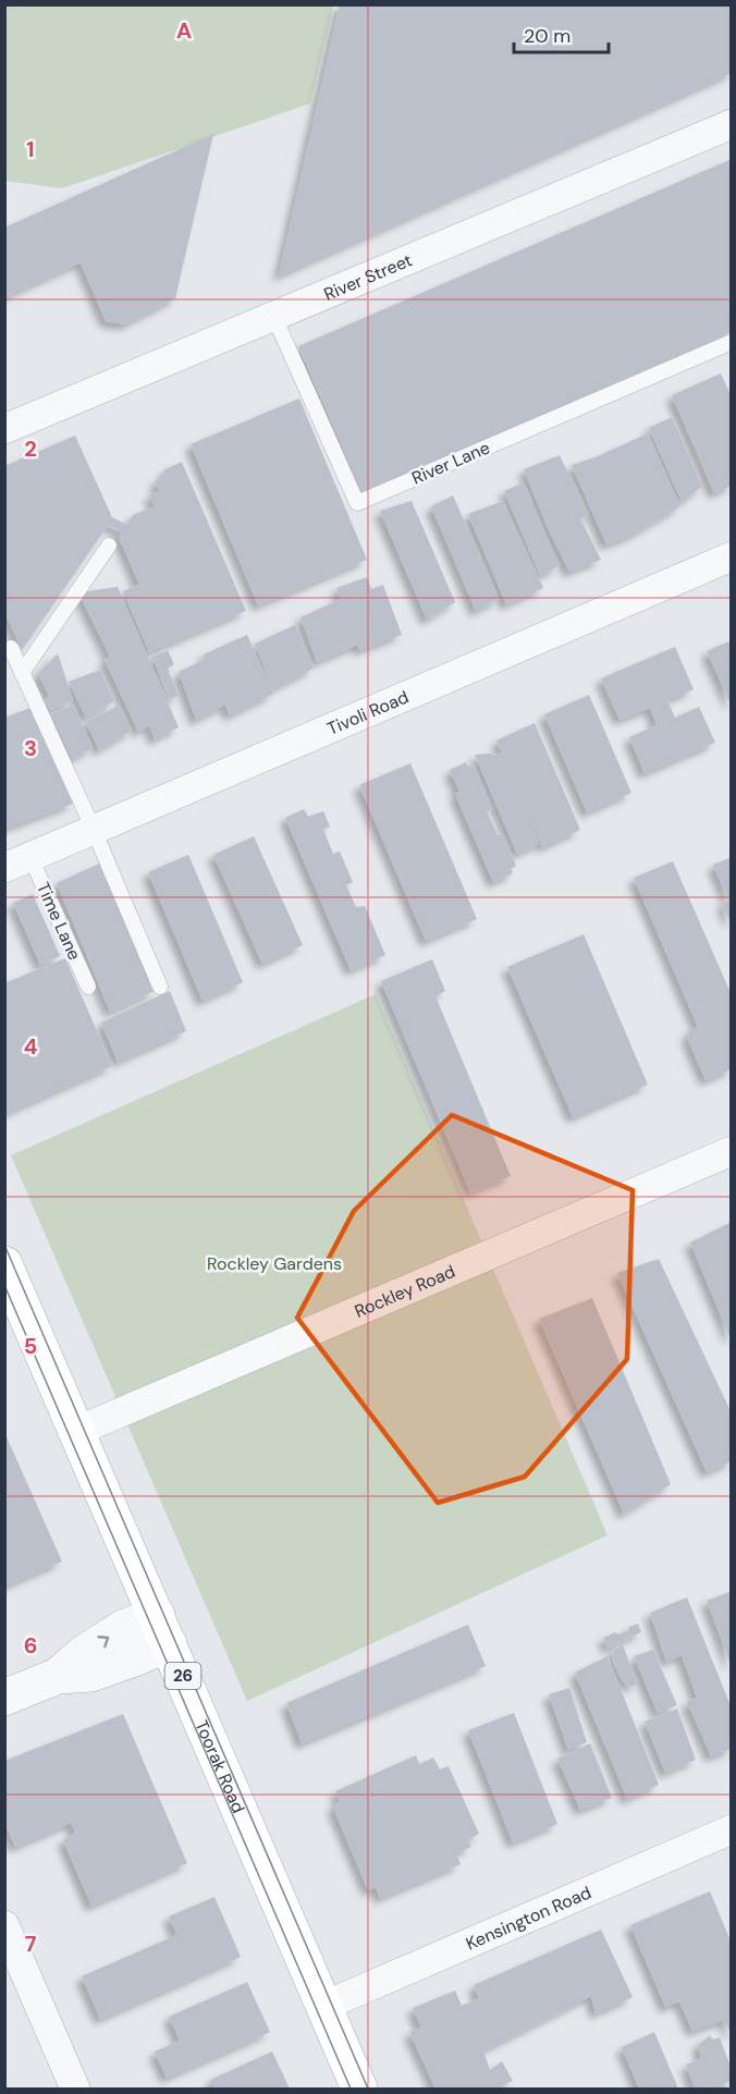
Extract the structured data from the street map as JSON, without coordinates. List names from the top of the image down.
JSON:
{
  "streets": {
    "main road": ["26", "Toorak Road"],
    "street": [
      "River Street",
      "Tivoli Road",
      "Rockley Road",
      "Kensington Road"
    ],
    "lane": ["River Lane", "Time Lane"]
  },
  "crossings": [
    ["River Street", "River Lane"],
    ["Tivoli Road", "Time Lane"],
    ["Rockley Road", "Toorak Road"],
    ["Toorak Road", "Kensington Road"]
  ],
  "parks": ["Rockley Gardens"],
  "scale_bar": "20 m",
  "grid": {
    "columns": ["A"],
    "rows": [
      "1",
      "2",
      "3",
      "4",
      "5",
      "6",
      "7"
    ]
  }
}
